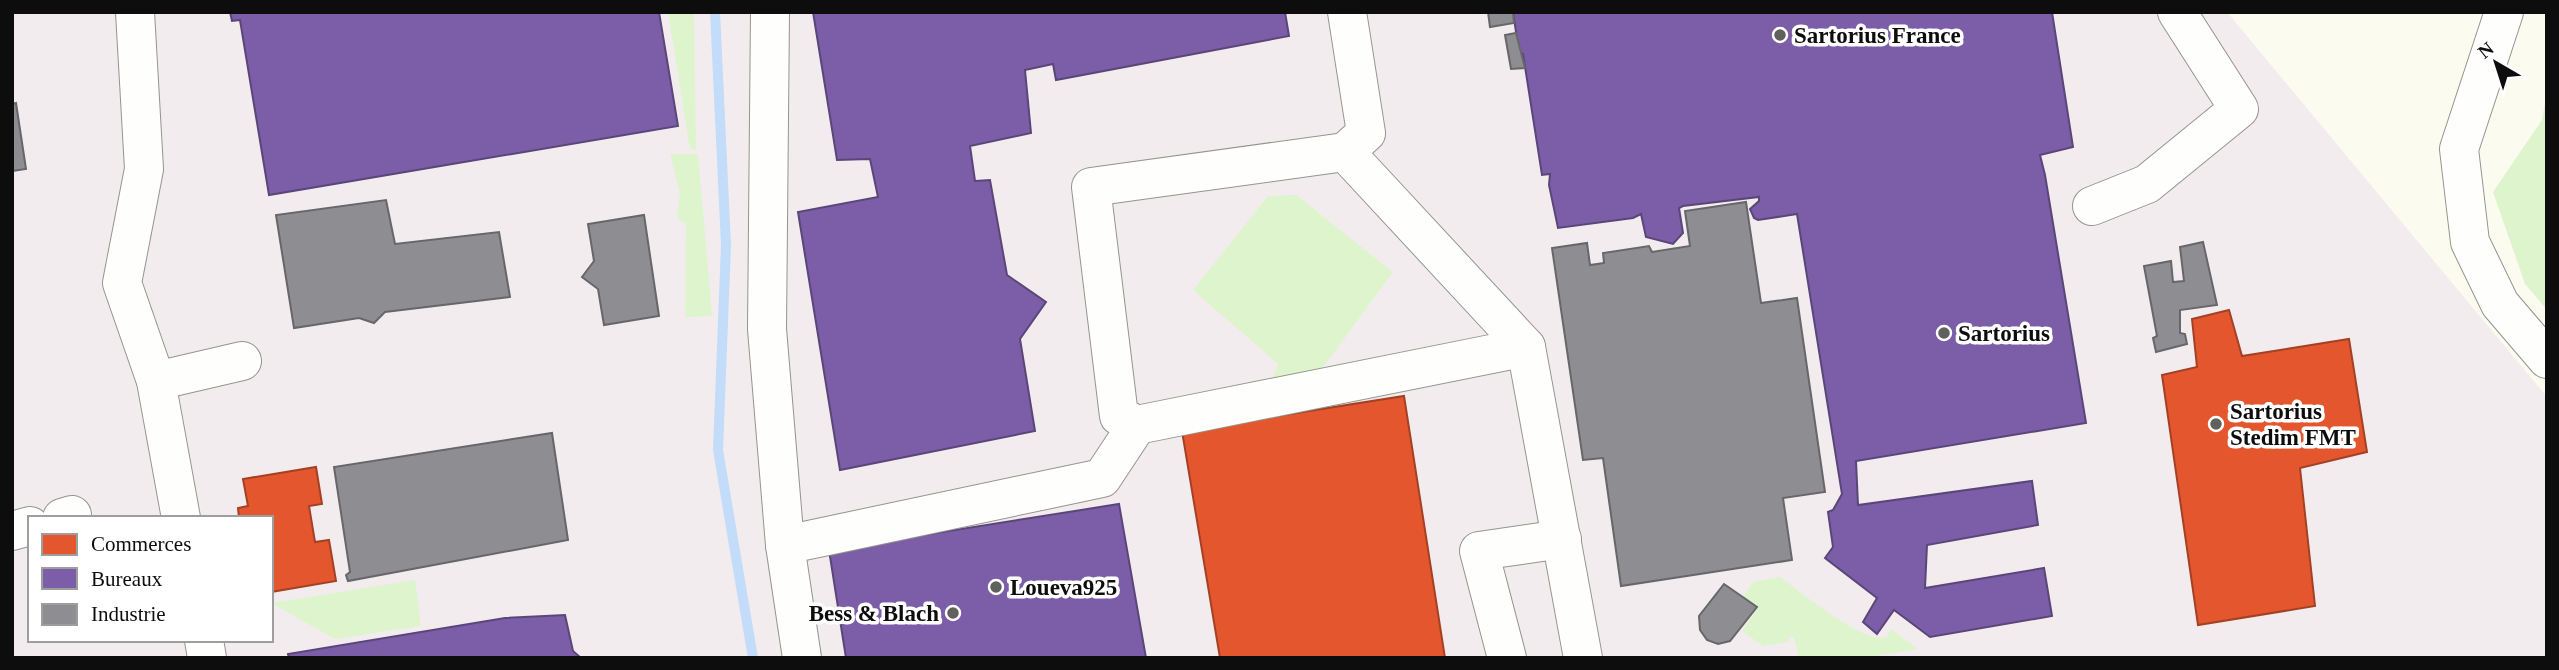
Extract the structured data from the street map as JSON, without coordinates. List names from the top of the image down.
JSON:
{
  "places": [
    "Sartorius France",
    "Sartorius",
    "Sartorius Stedim FMT",
    "Loueva925",
    "Bess & Blach"
  ],
  "legend": ["Commerces", "Bureaux", "Industrie"],
  "north": "top left"
}
